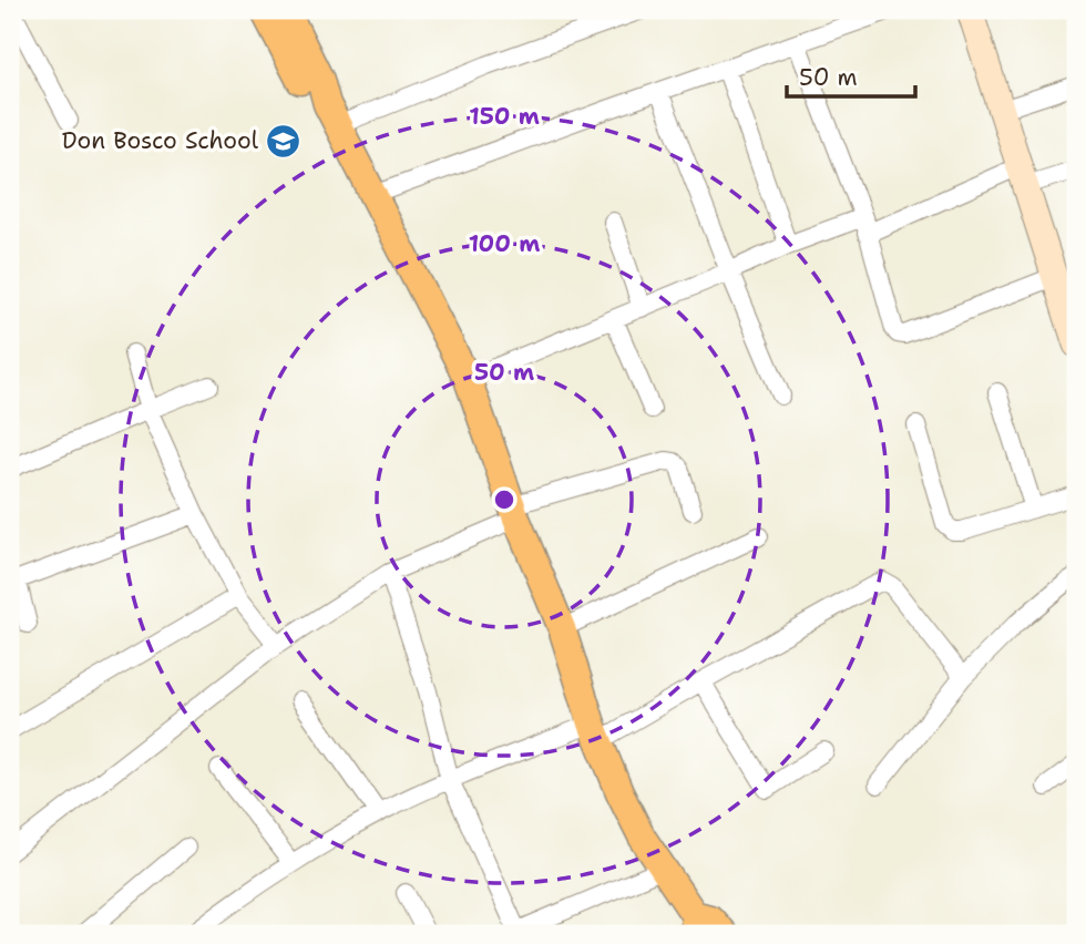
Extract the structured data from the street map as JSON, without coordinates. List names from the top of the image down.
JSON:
{
  "places": {
    "school or university": ["Don Bosco School"]
  },
  "scale_bar": "50 m",
  "rings": ["150 m", "100 m", "50 m"]
}
